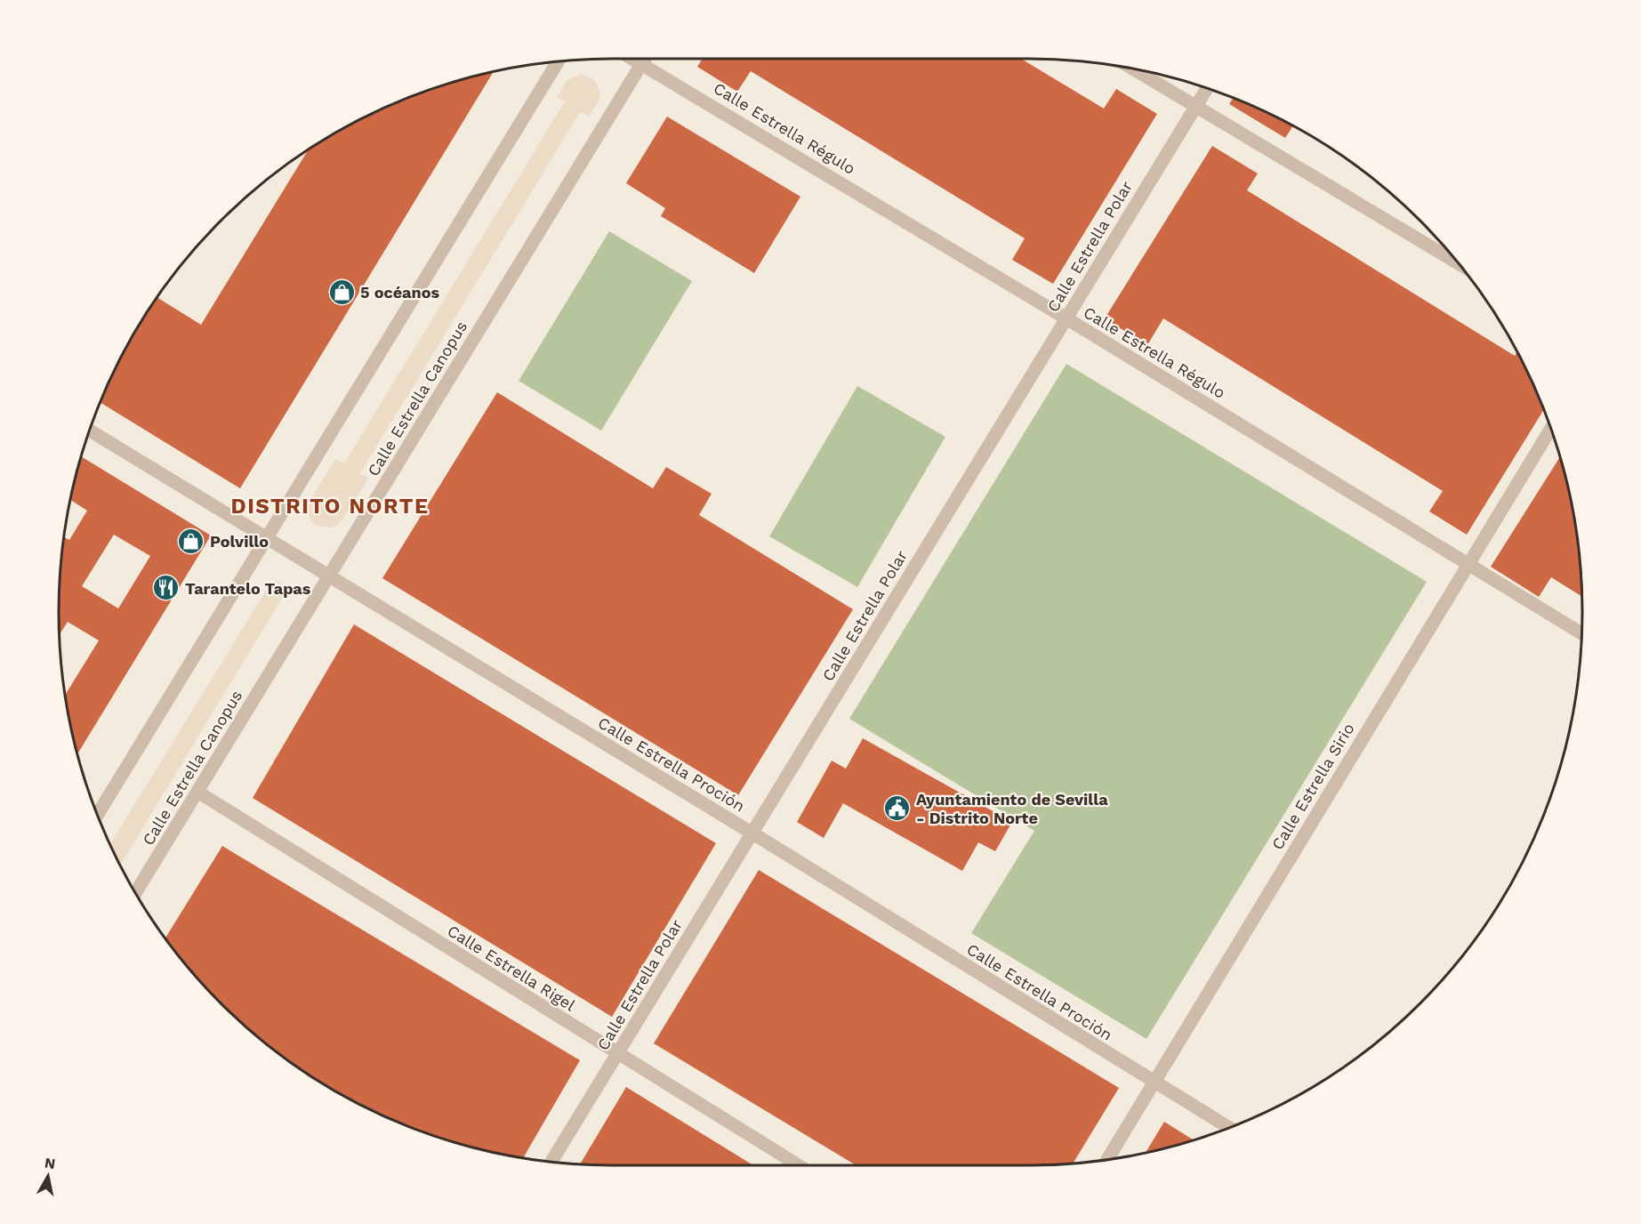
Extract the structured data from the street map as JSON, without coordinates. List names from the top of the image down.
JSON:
{
  "streets": {
    "street": [
      "Calle Estrella Régulo",
      "Calle Estrella Polar",
      "Calle Estrella Canopus",
      "Calle Estrella Proción",
      "Calle Estrella Sirio",
      "Calle Estrella Rigel"
    ]
  },
  "crossings": [
    ["Calle Estrella Régulo", "Calle Estrella Polar"],
    ["Calle Estrella Régulo", "Calle Estrella Canopus"],
    ["Calle Estrella Régulo", "Calle Estrella Sirio"],
    ["Calle Estrella Polar", "Calle Estrella Proción"],
    ["Calle Estrella Polar", "Calle Estrella Rigel"],
    ["Calle Estrella Canopus", "Calle Estrella Proción"],
    ["Calle Estrella Canopus", "Calle Estrella Rigel"],
    ["Calle Estrella Proción", "Calle Estrella Sirio"]
  ],
  "districts": ["DISTRITO NORTE"],
  "places": {
    "shop": ["5 océanos", "Polvillo"],
    "restaurant": ["Tarantelo Tapas"],
    "public building": ["Ayuntamiento de Sevilla - Distrito Norte"]
  },
  "north": "top"
}
